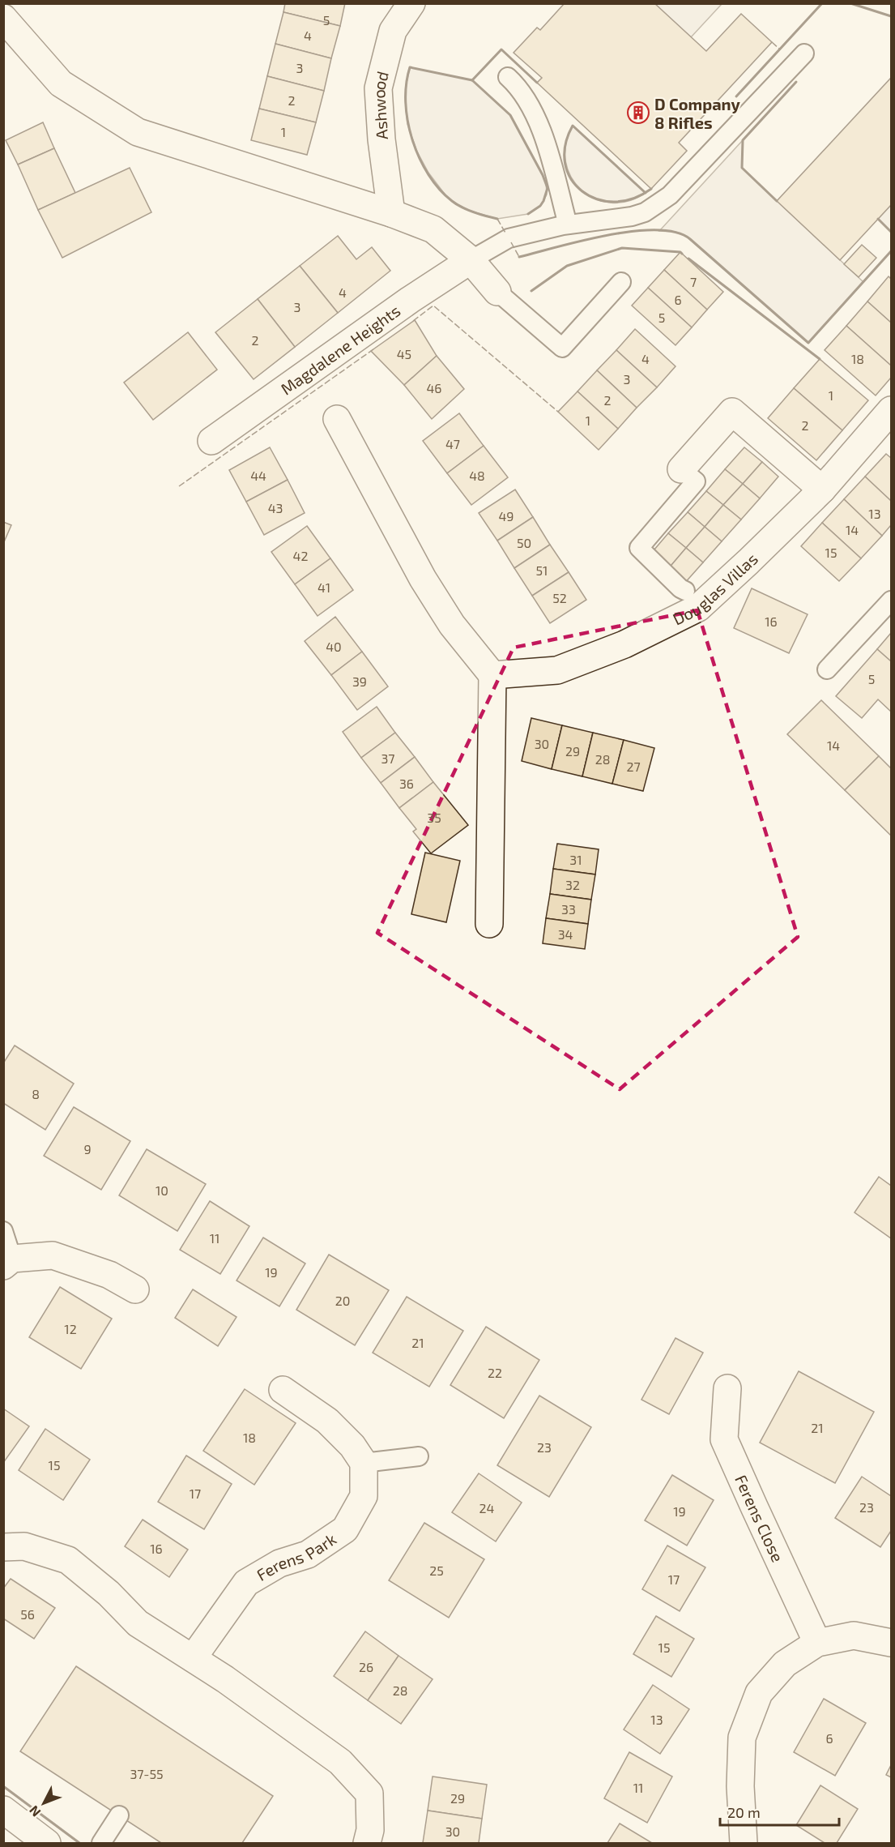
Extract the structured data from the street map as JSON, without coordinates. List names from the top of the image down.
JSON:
{
  "streets": {
    "street": [
      "Ashwood",
      "Magdalene Heights",
      "Douglas Villas",
      "Ferens Close",
      "Ferens Park"
    ]
  },
  "places": {
    "building": ["D Company 8 Rifles"]
  },
  "house_numbers": [
    "5",
    "4",
    "3",
    "2",
    "1",
    "7",
    "4",
    "6",
    "3",
    "5",
    "2",
    "45",
    "4",
    "18",
    "3",
    "46",
    "1",
    "2",
    "1",
    "2",
    "47",
    "44",
    "48",
    "43",
    "13",
    "49",
    "14",
    "50",
    "15",
    "42",
    "51",
    "41",
    "52",
    "16",
    "40",
    "5",
    "39",
    "30",
    "14",
    "29",
    "37",
    "28",
    "27",
    "36",
    "35",
    "31",
    "32",
    "33",
    "34",
    "8",
    "9",
    "10",
    "11",
    "19",
    "20",
    "12",
    "21",
    "22",
    "21",
    "18",
    "23",
    "15",
    "17",
    "23",
    "24",
    "19",
    "16",
    "25",
    "17",
    "56",
    "15",
    "26",
    "28",
    "13",
    "6",
    "37-55",
    "11",
    "29",
    "30"
  ],
  "scale_bar": "20 m",
  "north": "bottom left"
}
